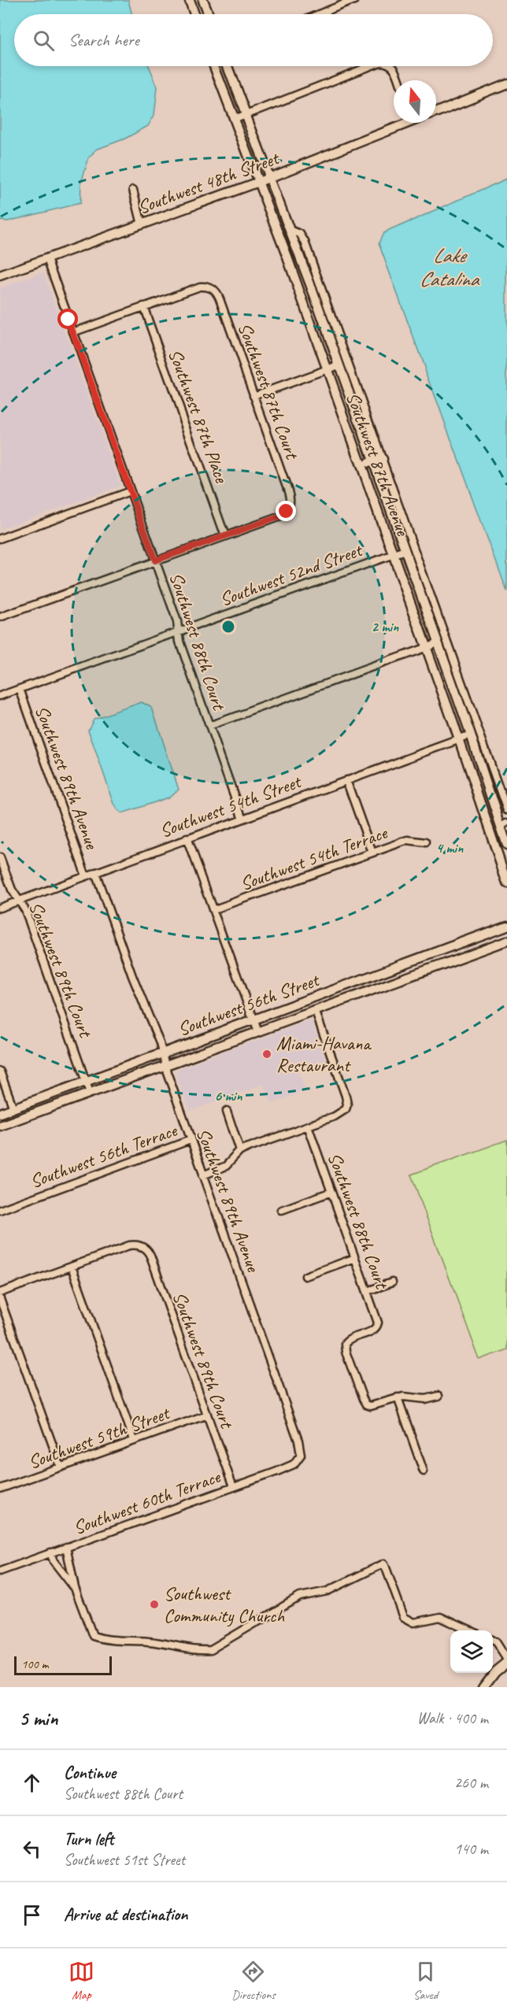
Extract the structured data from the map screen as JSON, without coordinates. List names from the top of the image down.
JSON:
{
  "streets": {
    "main road": ["Southwest 48th Street", "Southwest 87th Avenue", "Southwest 56th Street"],
    "street": [
      "Southwest 87th Court",
      "Southwest 87th Place",
      "Southwest 52nd Street",
      "Southwest 88th Court",
      "Southwest 89th Avenue",
      "Southwest 54th Street",
      "Southwest 54th Terrace",
      "Southwest 89th Court",
      "Southwest 56th Terrace",
      "Southwest 59th Street",
      "Southwest 60th Terrace"
    ]
  },
  "crossings": [
    ["Southwest 48th Street", "Southwest 87th Avenue"],
    ["Southwest 48th Street", "Southwest 88th Court"],
    ["Southwest 87th Court", "Southwest 87th Place"],
    ["Southwest 87th Avenue", "Southwest 52nd Street"],
    ["Southwest 87th Avenue", "Southwest 54th Street"],
    ["Southwest 52nd Street", "Southwest 88th Court"],
    ["Southwest 52nd Street", "Southwest 89th Avenue"],
    ["Southwest 88th Court", "Southwest 54th Street"],
    ["Southwest 89th Avenue", "Southwest 54th Street"],
    ["Southwest 89th Avenue", "Southwest 56th Street"],
    ["Southwest 89th Avenue", "Southwest 56th Terrace"],
    ["Southwest 89th Avenue", "Southwest 60th Terrace"],
    ["Southwest 54th Street", "Southwest 89th Court"],
    ["Southwest 89th Court", "Southwest 56th Street"],
    ["Southwest 89th Court", "Southwest 59th Street"],
    ["Southwest 89th Court", "Southwest 60th Terrace"]
  ],
  "water": ["Lake Catalina"],
  "places": ["Miami-Havana Restaurant", "Southwest Community Church"],
  "scale_bar": "100 m",
  "north": "top",
  "page": {
    "search": "Search here",
    "scale": "100 m",
    "heading": ["5 min", "Walk · 400 m"],
    "list": [
      ["Continue", "Southwest 88th Court", "260 m"],
      ["Turn left", "Southwest 51st Street", "140 m"],
      "Arrive at destination"
    ],
    "nav": ["Map", "Directions", "Saved"]
  },
  "rings": ["2 min", "4 min", "6 min"]
}
